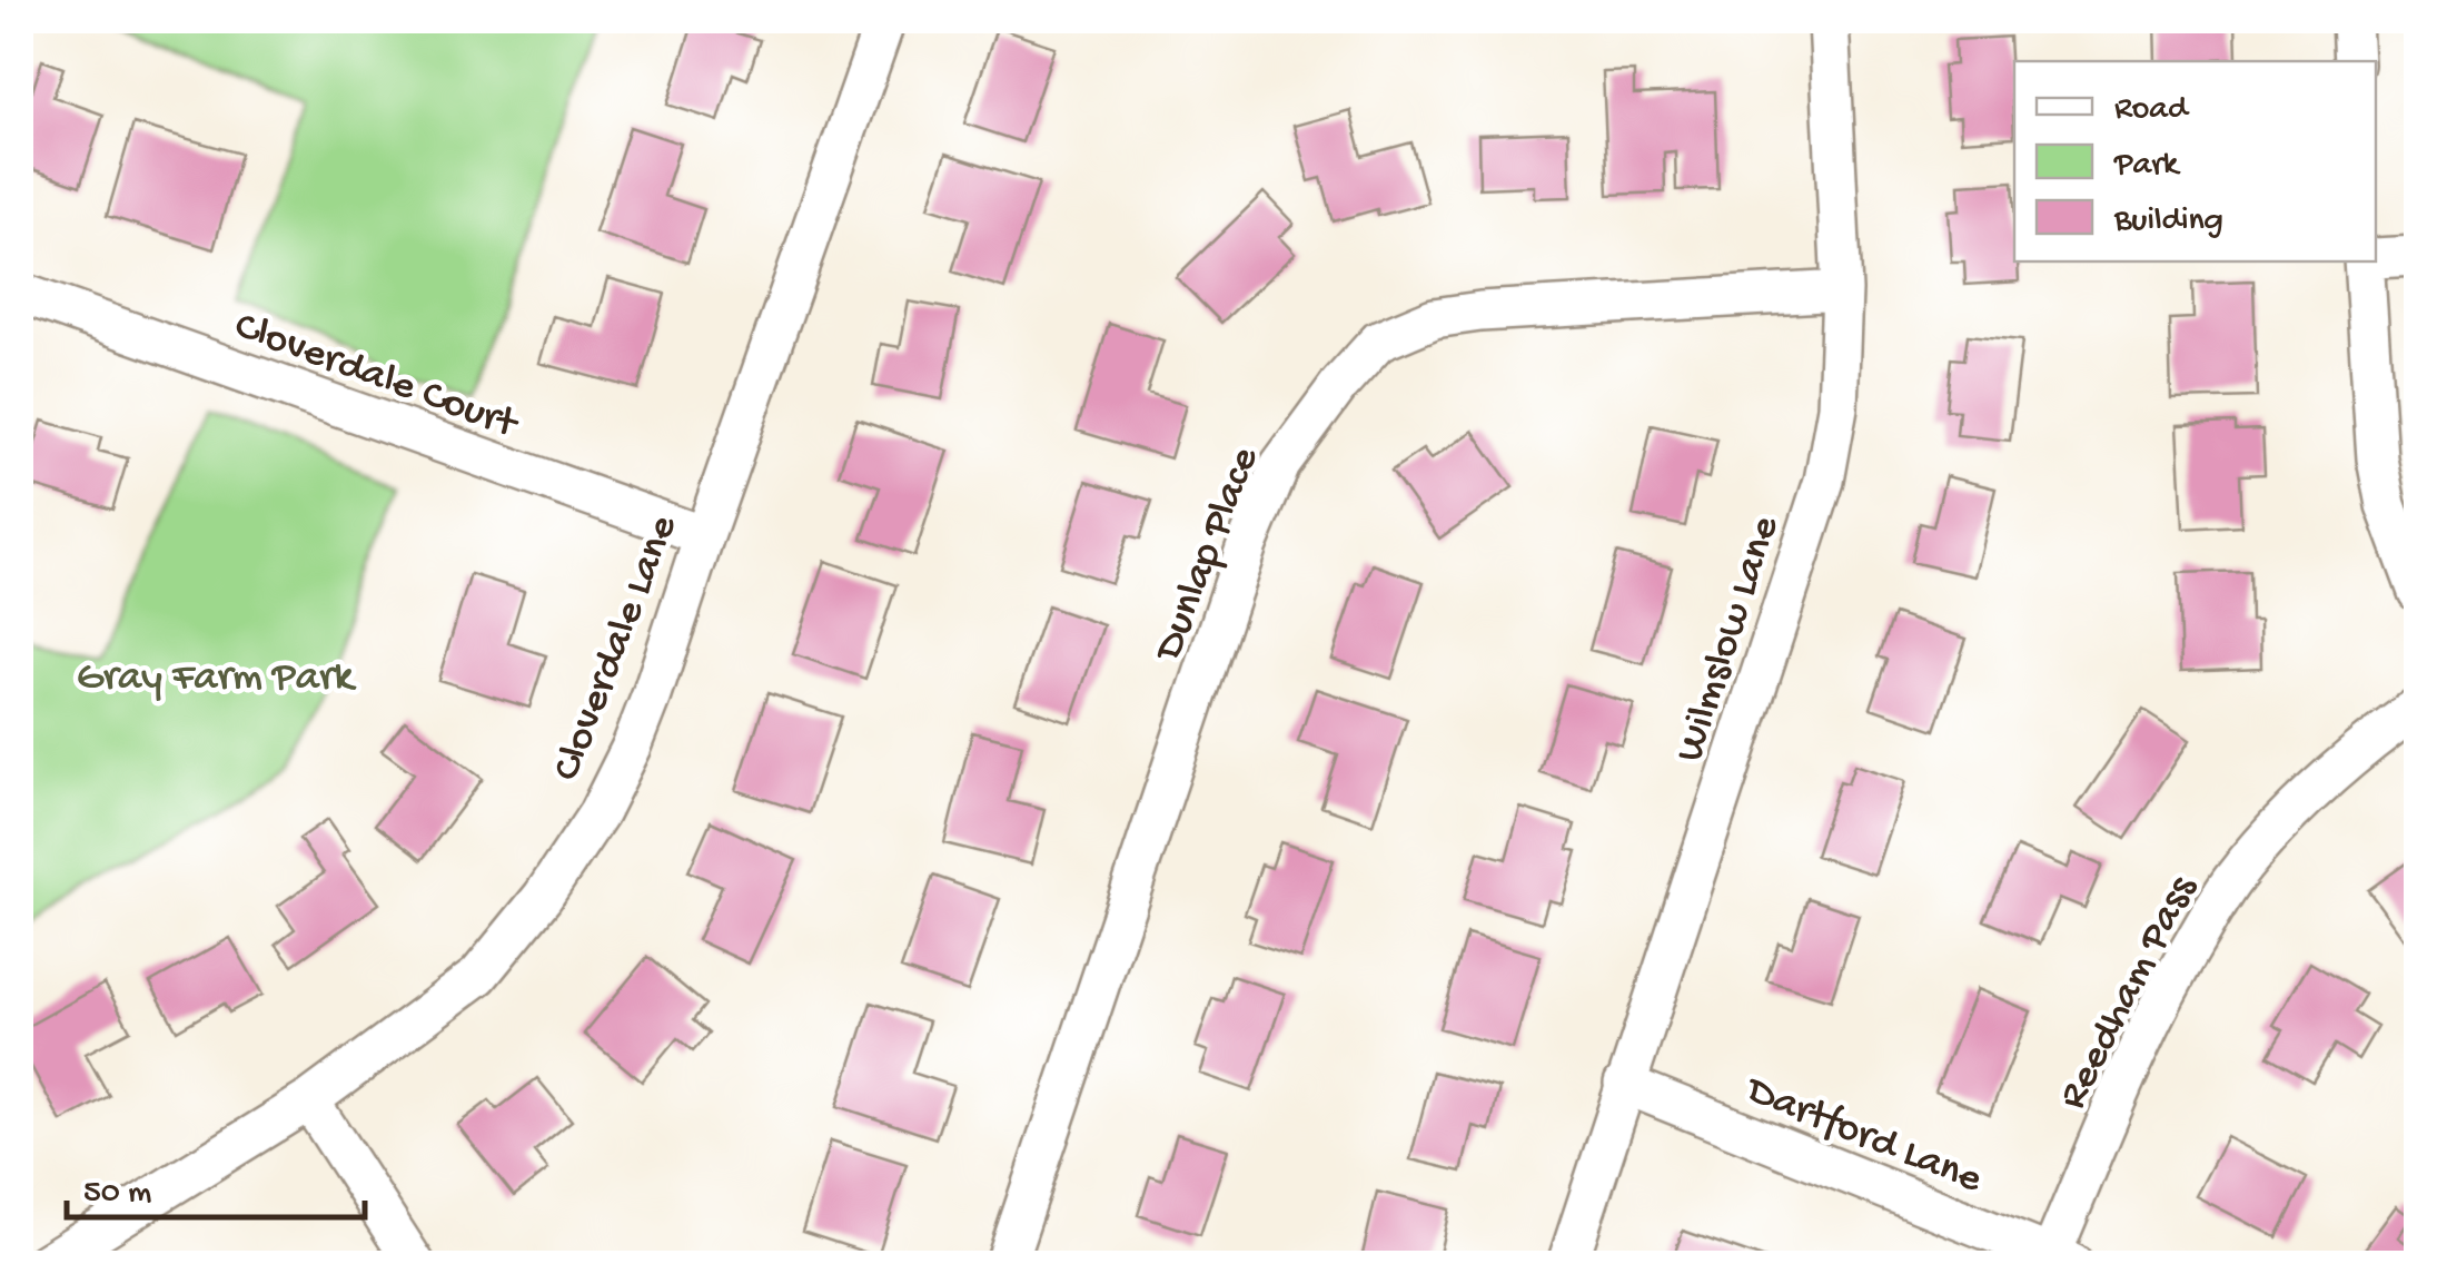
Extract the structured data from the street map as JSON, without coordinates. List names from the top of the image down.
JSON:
{
  "streets": {
    "street": [
      "Cloverdale Court",
      "Dunlap Place",
      "Wilmslow Lane",
      "Cloverdale Lane",
      "Reedham Pass",
      "Dartford Lane"
    ]
  },
  "crossings": [
    ["Cloverdale Court", "Cloverdale Lane"],
    ["Dunlap Place", "Wilmslow Lane"],
    ["Wilmslow Lane", "Dartford Lane"],
    ["Reedham Pass", "Dartford Lane"]
  ],
  "parks": ["Gray Farm Park"],
  "legend": ["Road", "Park", "Building"],
  "scale_bar": "50 m"
}
